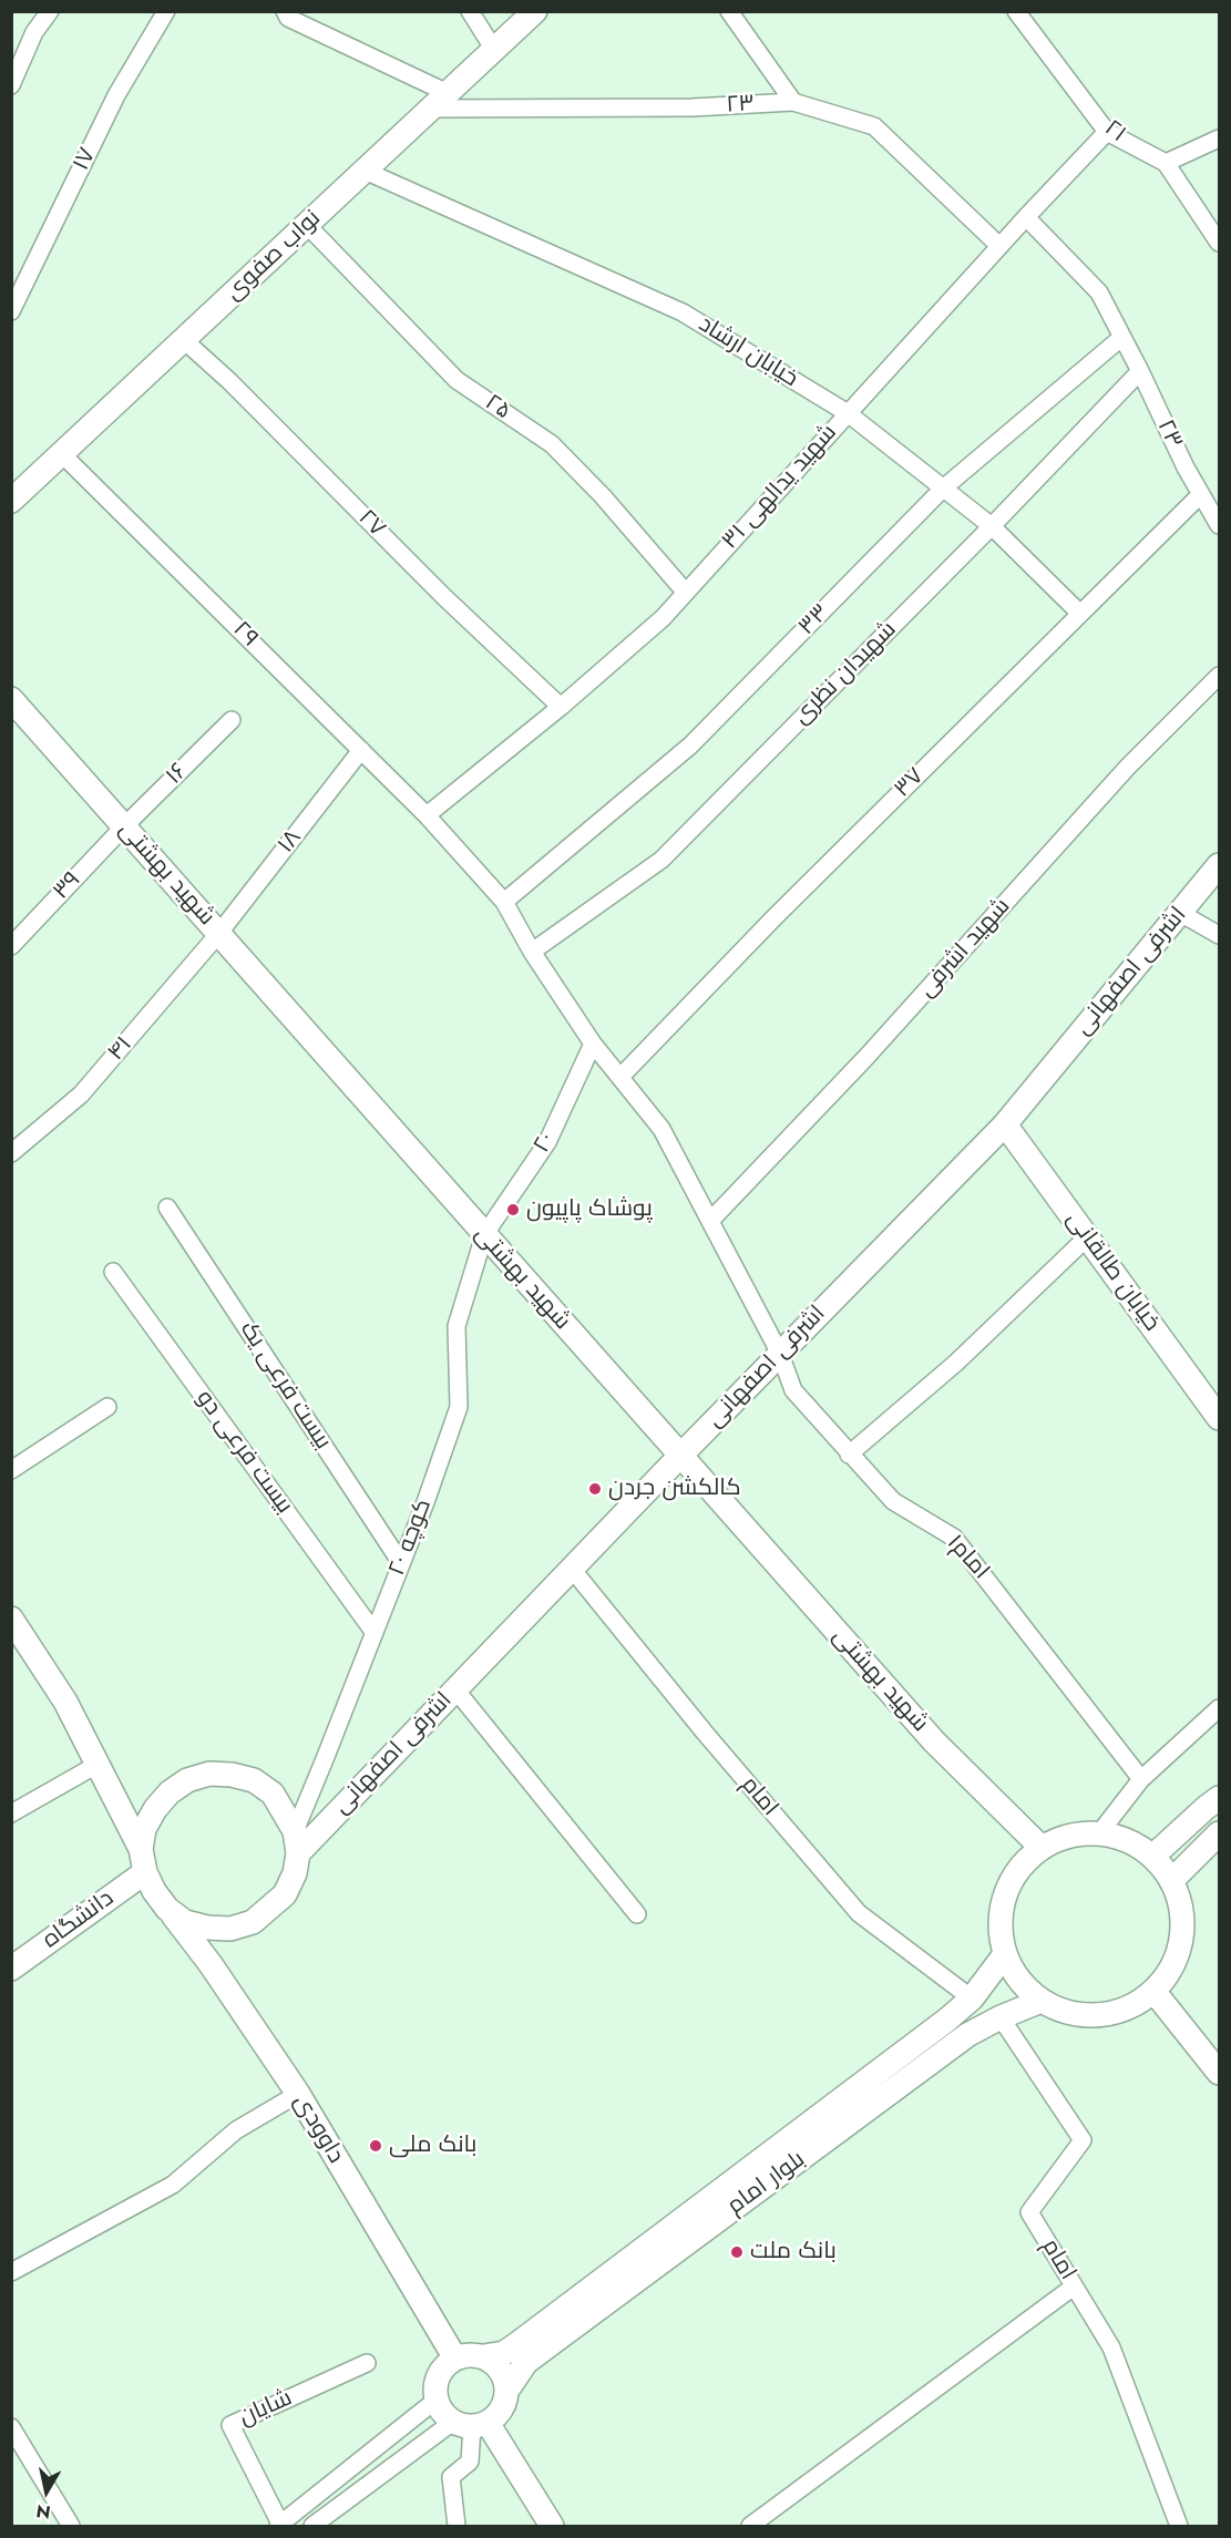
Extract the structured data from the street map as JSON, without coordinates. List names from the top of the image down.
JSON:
{
  "streets": {
    "main road": [
      "نواب صفوی",
      "شهید بهشتی",
      "اشرفی اصفهانی",
      "خیابان طالقانی",
      "دانشگاه",
      "داوودی",
      "بلوار امام"
    ],
    "street": [
      "۲۳",
      "۲۱",
      "۱۷",
      "خیابان ارشاد",
      "۲۵",
      "۳۱ شهید یدالهی",
      "۲۷",
      "۳۳",
      "۲۹",
      "شهیدان نظری",
      "۱۶",
      "۳۷",
      "۱۸",
      "۳۹",
      "شهید اشرفی",
      "۴۱",
      "۲۰",
      "بیست فرعی یک",
      "بیست فرعی دو",
      "کوچه ۲۰",
      "امام۱",
      "امام",
      "شایان"
    ]
  },
  "crossings": [
    ["۲۳", "نواب صفوی"],
    ["۲۳", "۳۱ شهید یدالهی"],
    ["۲۳", "۳۳"],
    ["۲۳", "شهیدان نظری"],
    ["۲۳", "۳۷"],
    ["۲۱", "۳۱ شهید یدالهی"],
    ["نواب صفوی", "خیابان ارشاد"],
    ["نواب صفوی", "۲۵"],
    ["نواب صفوی", "۲۷"],
    ["نواب صفوی", "۲۹"],
    ["خیابان ارشاد", "۳۱ شهید یدالهی"],
    ["خیابان ارشاد", "۳۳"],
    ["خیابان ارشاد", "شهیدان نظری"],
    ["خیابان ارشاد", "۳۷"],
    ["۲۵", "۳۱ شهید یدالهی"],
    ["۳۱ شهید یدالهی", "۲۷"],
    ["۳۱ شهید یدالهی", "۲۹"],
    ["۳۳", "۲۹"],
    ["۲۹", "شهیدان نظری"],
    ["۲۹", "۳۷"],
    ["۲۹", "۱۸"],
    ["۲۹", "۲۰"],
    ["۲۹", "امام۱"],
    ["۱۶", "شهید بهشتی"],
    ["۱۶", "۳۹"],
    ["۳۷", "امام۱"],
    ["۱۸", "شهید بهشتی"],
    ["۱۸", "۴۱"],
    ["شهید بهشتی", "۳۹"],
    ["شهید بهشتی", "اشرفی اصفهانی"],
    ["شهید بهشتی", "۴۱"],
    ["شهید بهشتی", "۲۰"],
    ["شهید بهشتی", "کوچه ۲۰"],
    ["شهید بهشتی", "بلوار امام"],
    ["شهید اشرفی", "امام۱"],
    ["اشرفی اصفهانی", "خیابان طالقانی"],
    ["اشرفی اصفهانی", "کوچه ۲۰"],
    ["اشرفی اصفهانی", "امام۱"],
    ["اشرفی اصفهانی", "امام"],
    ["اشرفی اصفهانی", "دانشگاه"],
    ["اشرفی اصفهانی", "داوودی"],
    ["۲۰", "کوچه ۲۰"],
    ["بیست فرعی یک", "کوچه ۲۰"],
    ["بیست فرعی دو", "کوچه ۲۰"],
    ["کوچه ۲۰", "دانشگاه"],
    ["کوچه ۲۰", "داوودی"],
    ["امام", "بلوار امام"],
    ["دانشگاه", "داوودی"],
    ["داوودی", "بلوار امام"]
  ],
  "places": [
    "پوشاک پاپیون",
    "کالکشن جردن",
    "بانک ملی",
    "بانک ملت"
  ],
  "north": "bottom"
}
